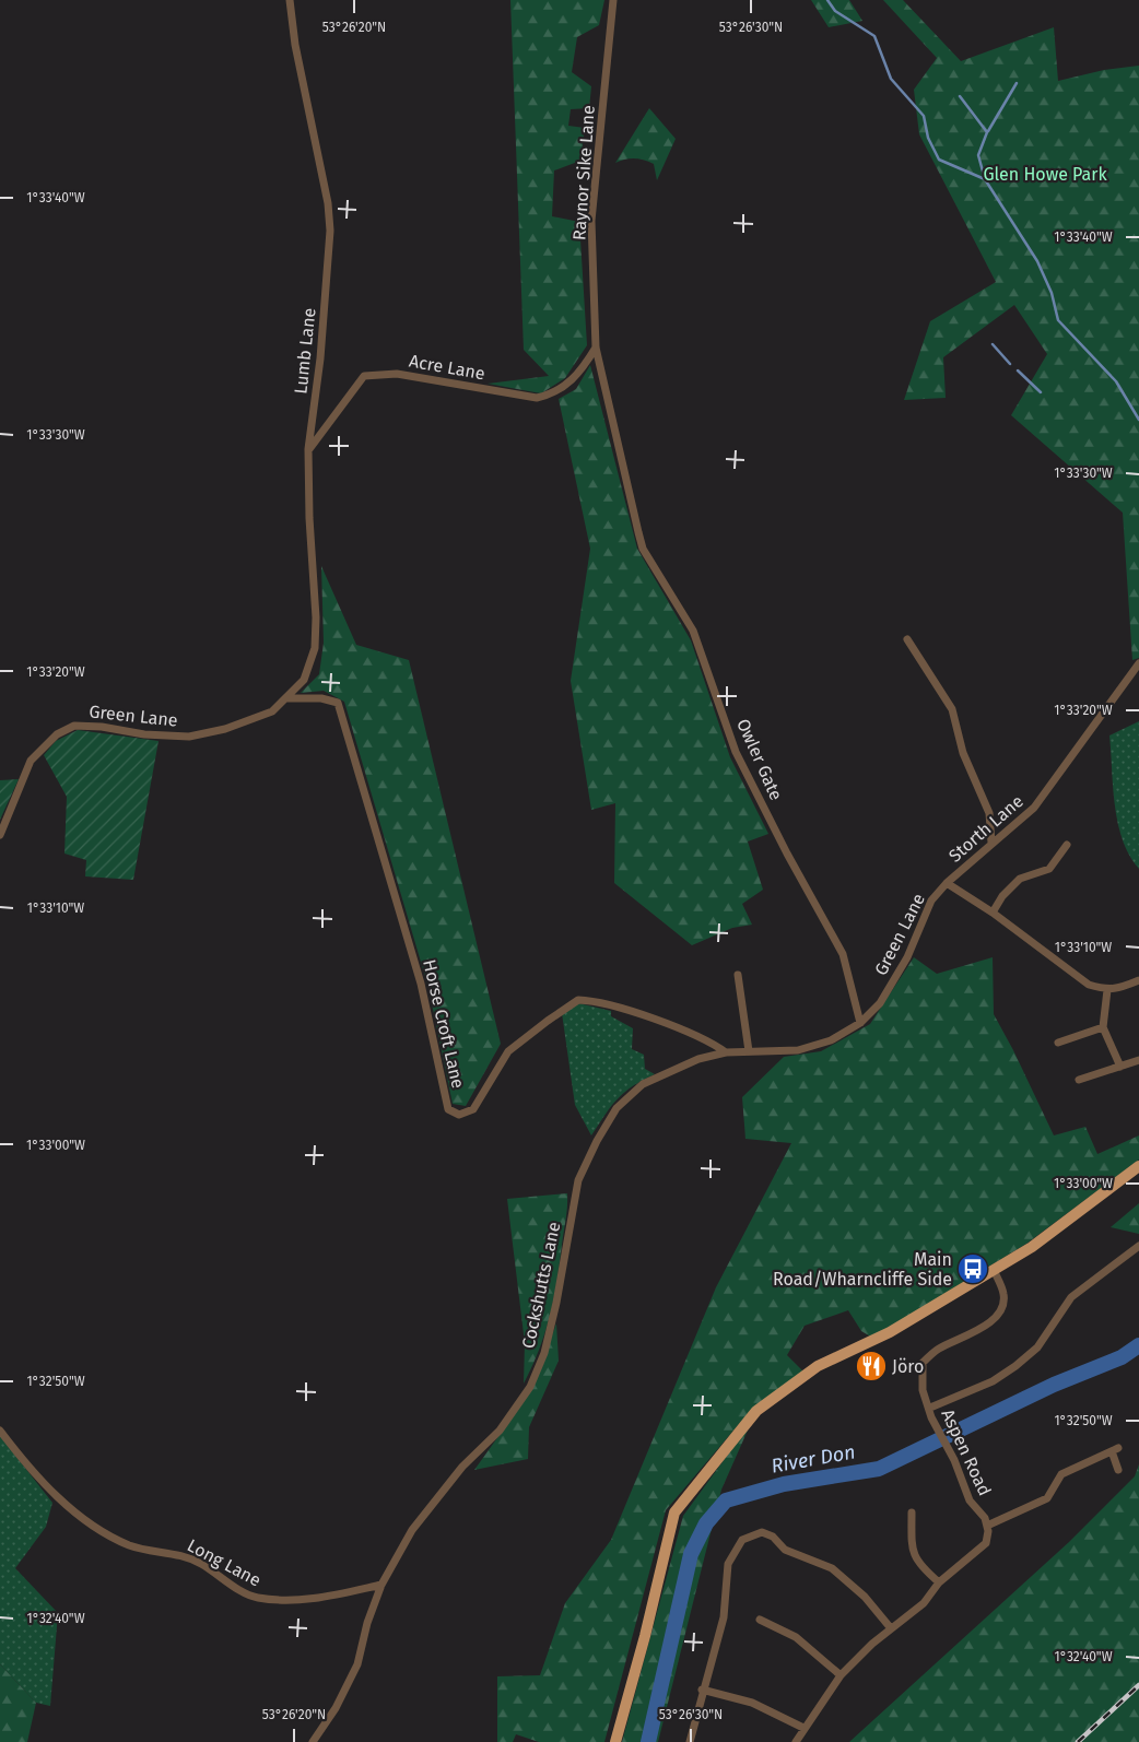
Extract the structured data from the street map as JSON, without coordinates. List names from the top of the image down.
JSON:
{
  "streets": {
    "street": [
      "Raynor Sike Lane",
      "Lumb Lane",
      "Acre Lane",
      "Green Lane",
      "Owler Gate",
      "Storth Lane",
      "Horse Croft Lane",
      "Cockshutts Lane",
      "Aspen Road",
      "Long Lane"
    ]
  },
  "crossings": [
    ["Raynor Sike Lane", "Acre Lane"],
    ["Raynor Sike Lane", "Owler Gate"],
    ["Lumb Lane", "Acre Lane"],
    ["Lumb Lane", "Green Lane"],
    ["Lumb Lane", "Horse Croft Lane"],
    ["Acre Lane", "Owler Gate"],
    ["Green Lane", "Owler Gate"],
    ["Green Lane", "Storth Lane"],
    ["Green Lane", "Horse Croft Lane"],
    ["Green Lane", "Cockshutts Lane"],
    ["Owler Gate", "Cockshutts Lane"],
    ["Horse Croft Lane", "Cockshutts Lane"],
    ["Cockshutts Lane", "Long Lane"]
  ],
  "water": ["River Don"],
  "parks": ["Glen Howe Park"],
  "places": {
    "bus stop": ["Main Road/Wharncliffe Side"],
    "restaurant": ["Jöro"]
  },
  "coordinates": [
    "53°26'20\"N",
    "53°26'30\"N",
    "1°33'40\"W",
    "1°33'30\"W",
    "1°33'20\"W",
    "1°33'10\"W",
    "1°33'00\"W",
    "1°32'50\"W",
    "1°32'40\"W"
  ]
}
